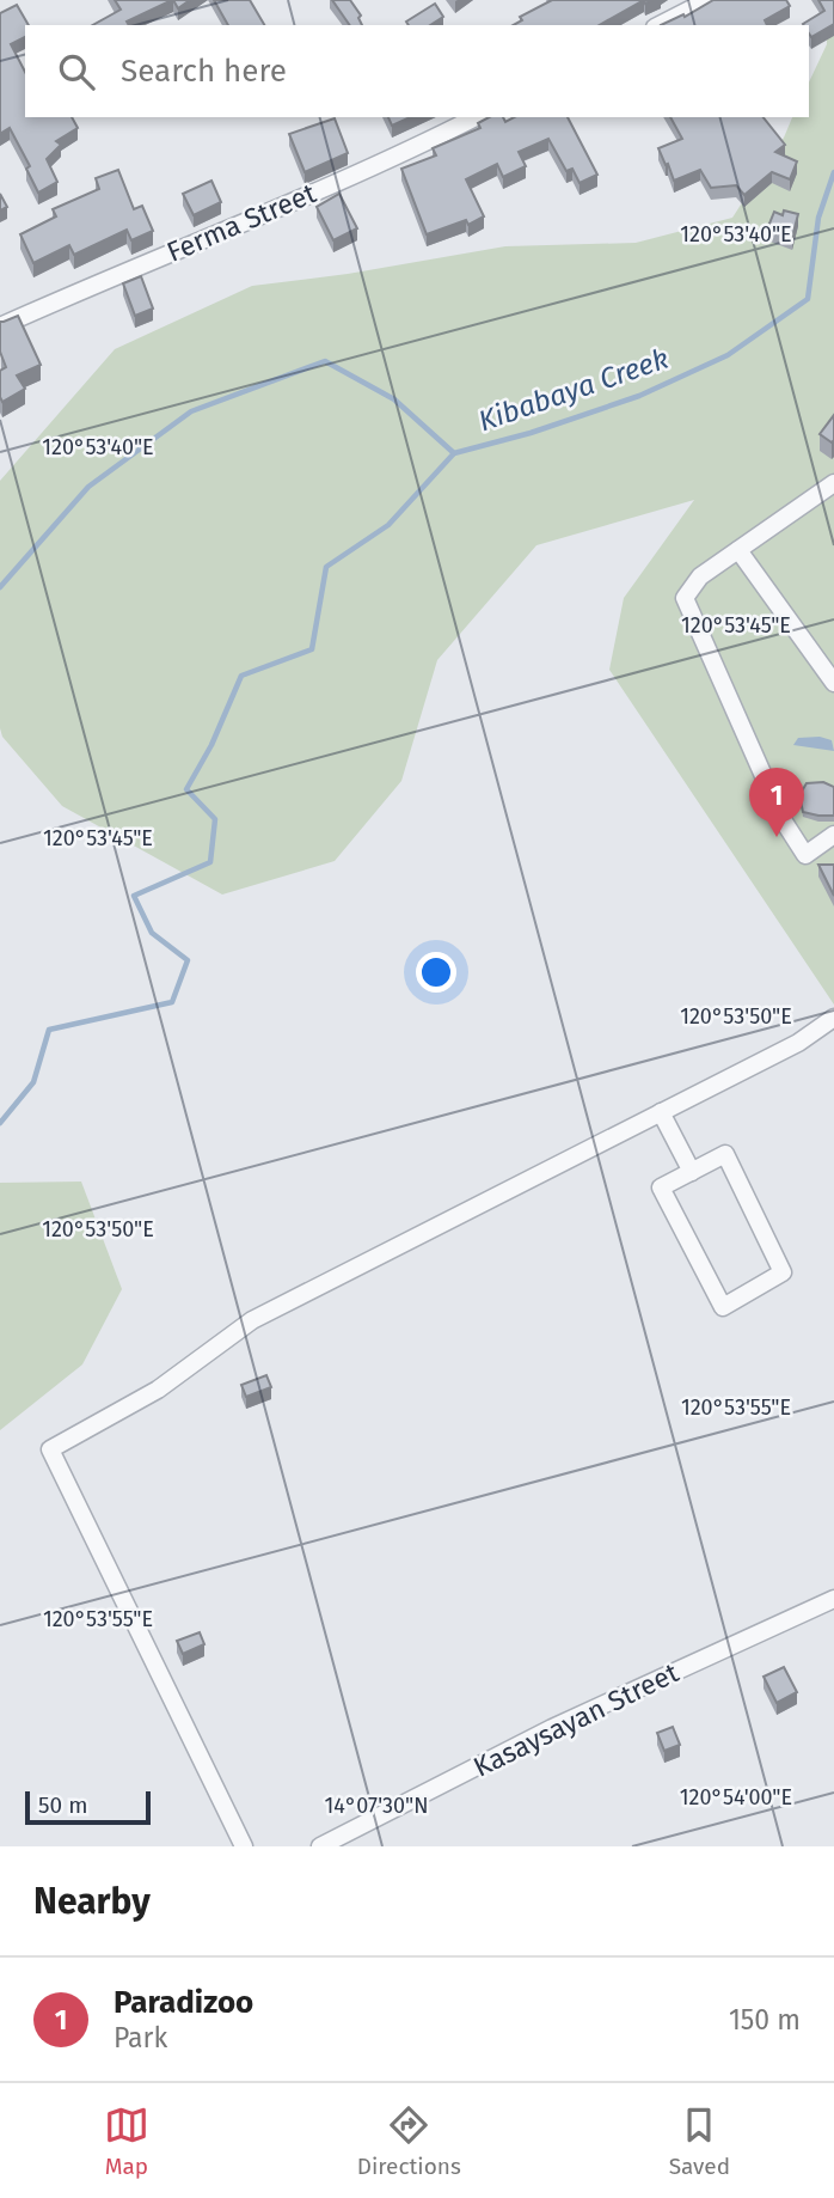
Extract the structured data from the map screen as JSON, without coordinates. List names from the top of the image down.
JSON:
{
  "streets": {
    "street": ["Ferma Street", "Kasaysayan Street"]
  },
  "water": ["Kibabaya Creek"],
  "scale_bar": "50 m",
  "page": {
    "search": "Search here",
    "pins": "1",
    "scale": "50 m",
    "heading": "Nearby",
    "list": [
      {
        "mark": "1",
        "name": "Paradizoo",
        "note": "Park",
        "value": "150 m"
      }
    ],
    "nav": ["Map", "Directions", "Saved"]
  },
  "coordinates": [
    "120°53'40\"E",
    "120°53'45\"E",
    "120°53'50\"E",
    "120°53'55\"E",
    "120°54'00\"E",
    "14°07'30\"N"
  ]
}
